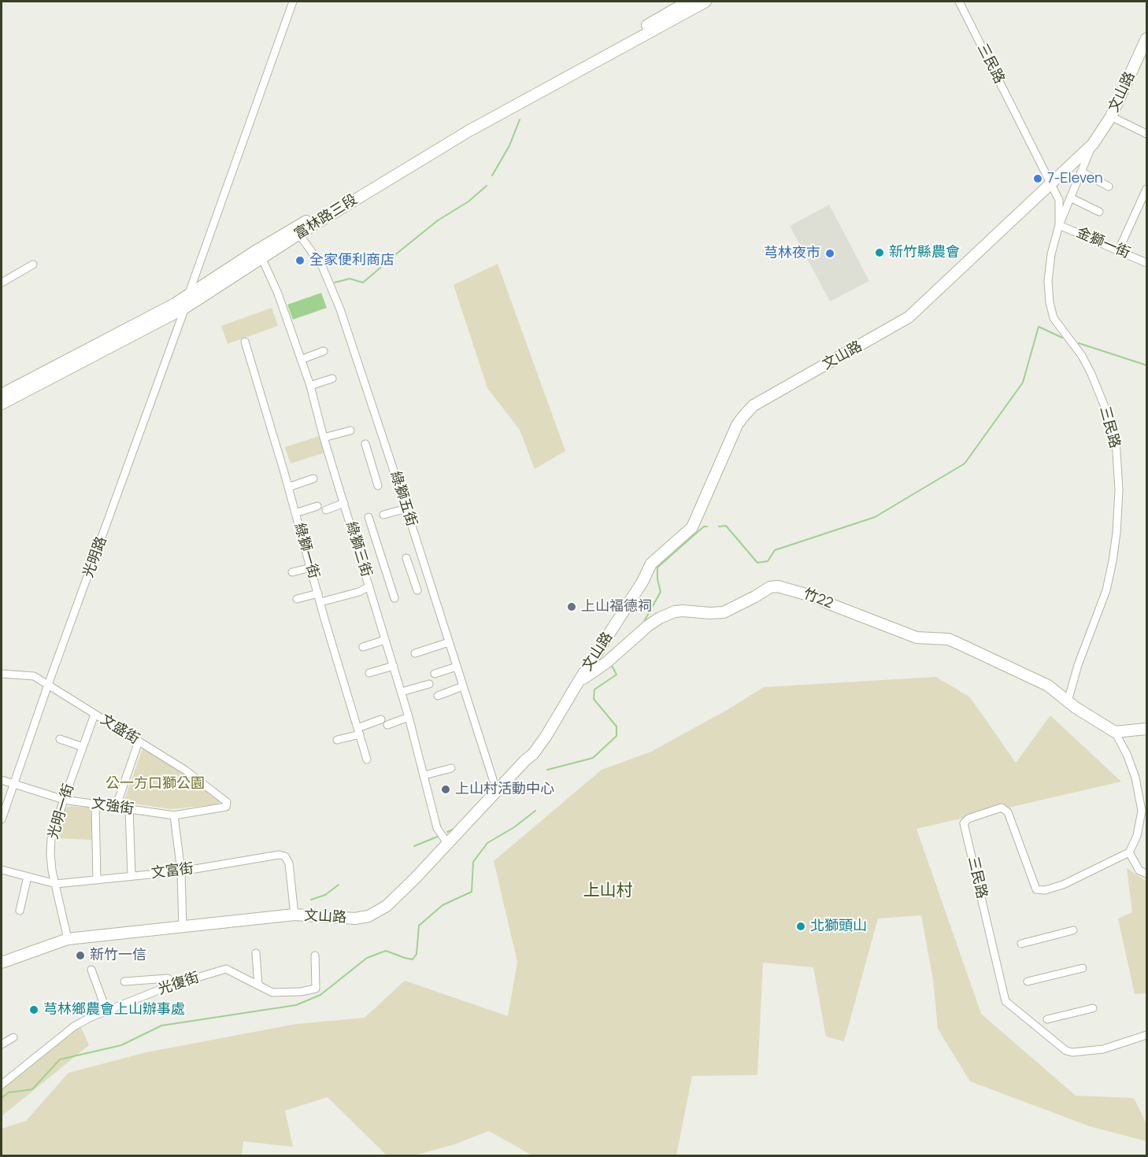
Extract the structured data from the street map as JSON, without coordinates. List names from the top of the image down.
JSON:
{
  "streets": {
    "main road": ["文山路", "富林路三段", "竹22"],
    "street": [
      "三民路",
      "金獅一街",
      "綠獅五街",
      "綠獅三街",
      "綠獅一街",
      "光明路",
      "文盛街",
      "文強街",
      "光明一街",
      "文富街",
      "光復街"
    ]
  },
  "crossings": [
    ["三民路", "文山路"],
    ["三民路", "金獅一街"],
    ["三民路", "竹22"],
    ["文山路", "金獅一街"],
    ["文山路", "綠獅三街"],
    ["文山路", "竹22"],
    ["文山路", "光明一街"],
    ["文山路", "文富街"],
    ["富林路三段", "綠獅五街"],
    ["富林路三段", "綠獅三街"],
    ["富林路三段", "光明路"],
    ["光明路", "文盛街"],
    ["光明路", "文強街"],
    ["文盛街", "文強街"],
    ["文盛街", "光明一街"],
    ["文強街", "光明一街"],
    ["光明一街", "文富街"]
  ],
  "districts": ["上山村"],
  "parks": ["公一方口獅公園"],
  "places": [
    "7-Eleven",
    "新竹縣農會",
    "芎林夜市",
    "全家便利商店",
    "上山福德祠",
    "上山村活動中心",
    "北獅頭山",
    "新竹一信",
    "芎林鄉農會上山辦事處"
  ]
}
